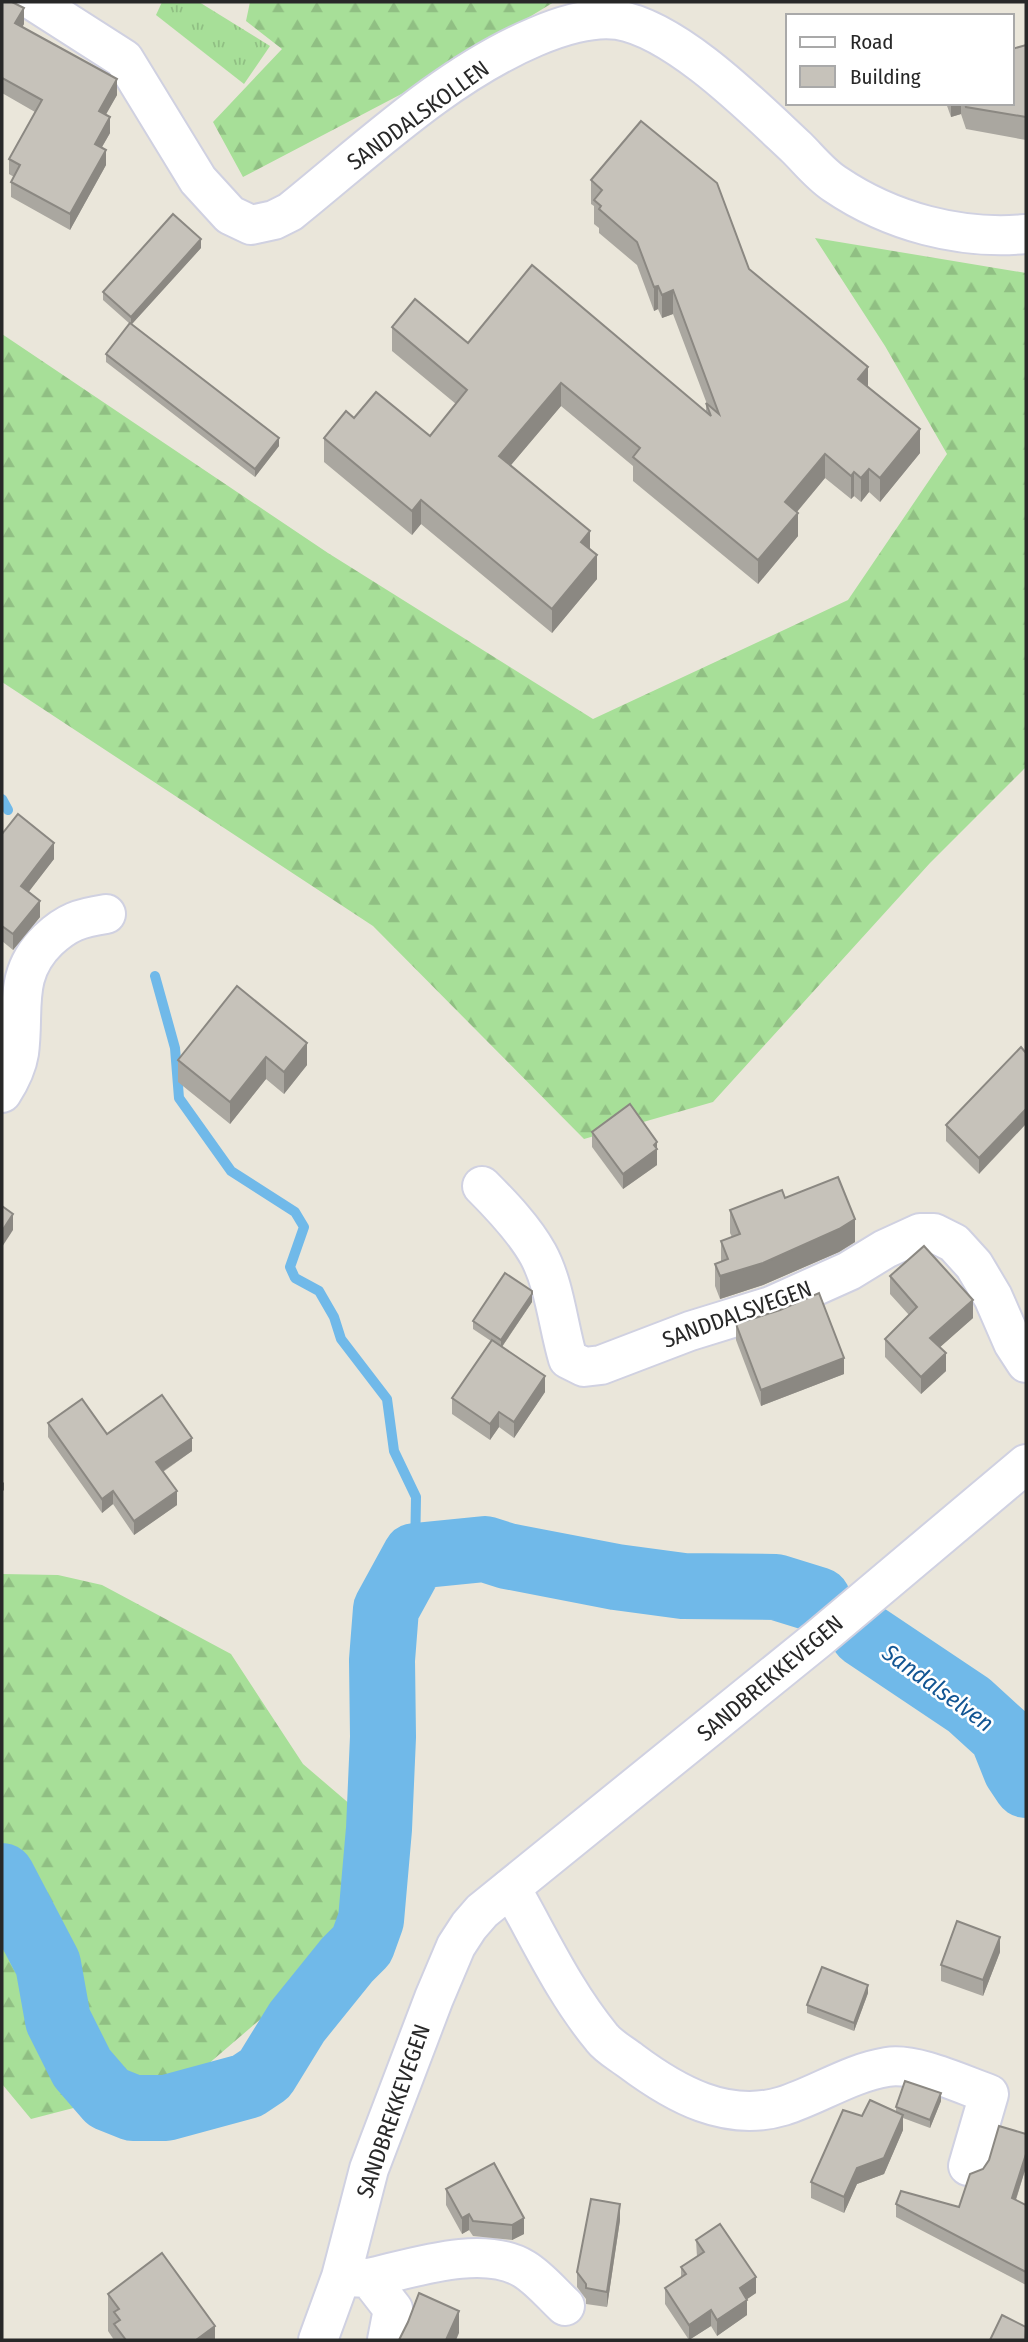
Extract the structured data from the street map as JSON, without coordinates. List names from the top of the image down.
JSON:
{
  "streets": {
    "street": ["SANDDALSKOLLEN", "SANDDALSVEGEN", "SANDBREKKEVEGEN"]
  },
  "water": ["Sandalselven"],
  "legend": ["Road", "Building"]
}
